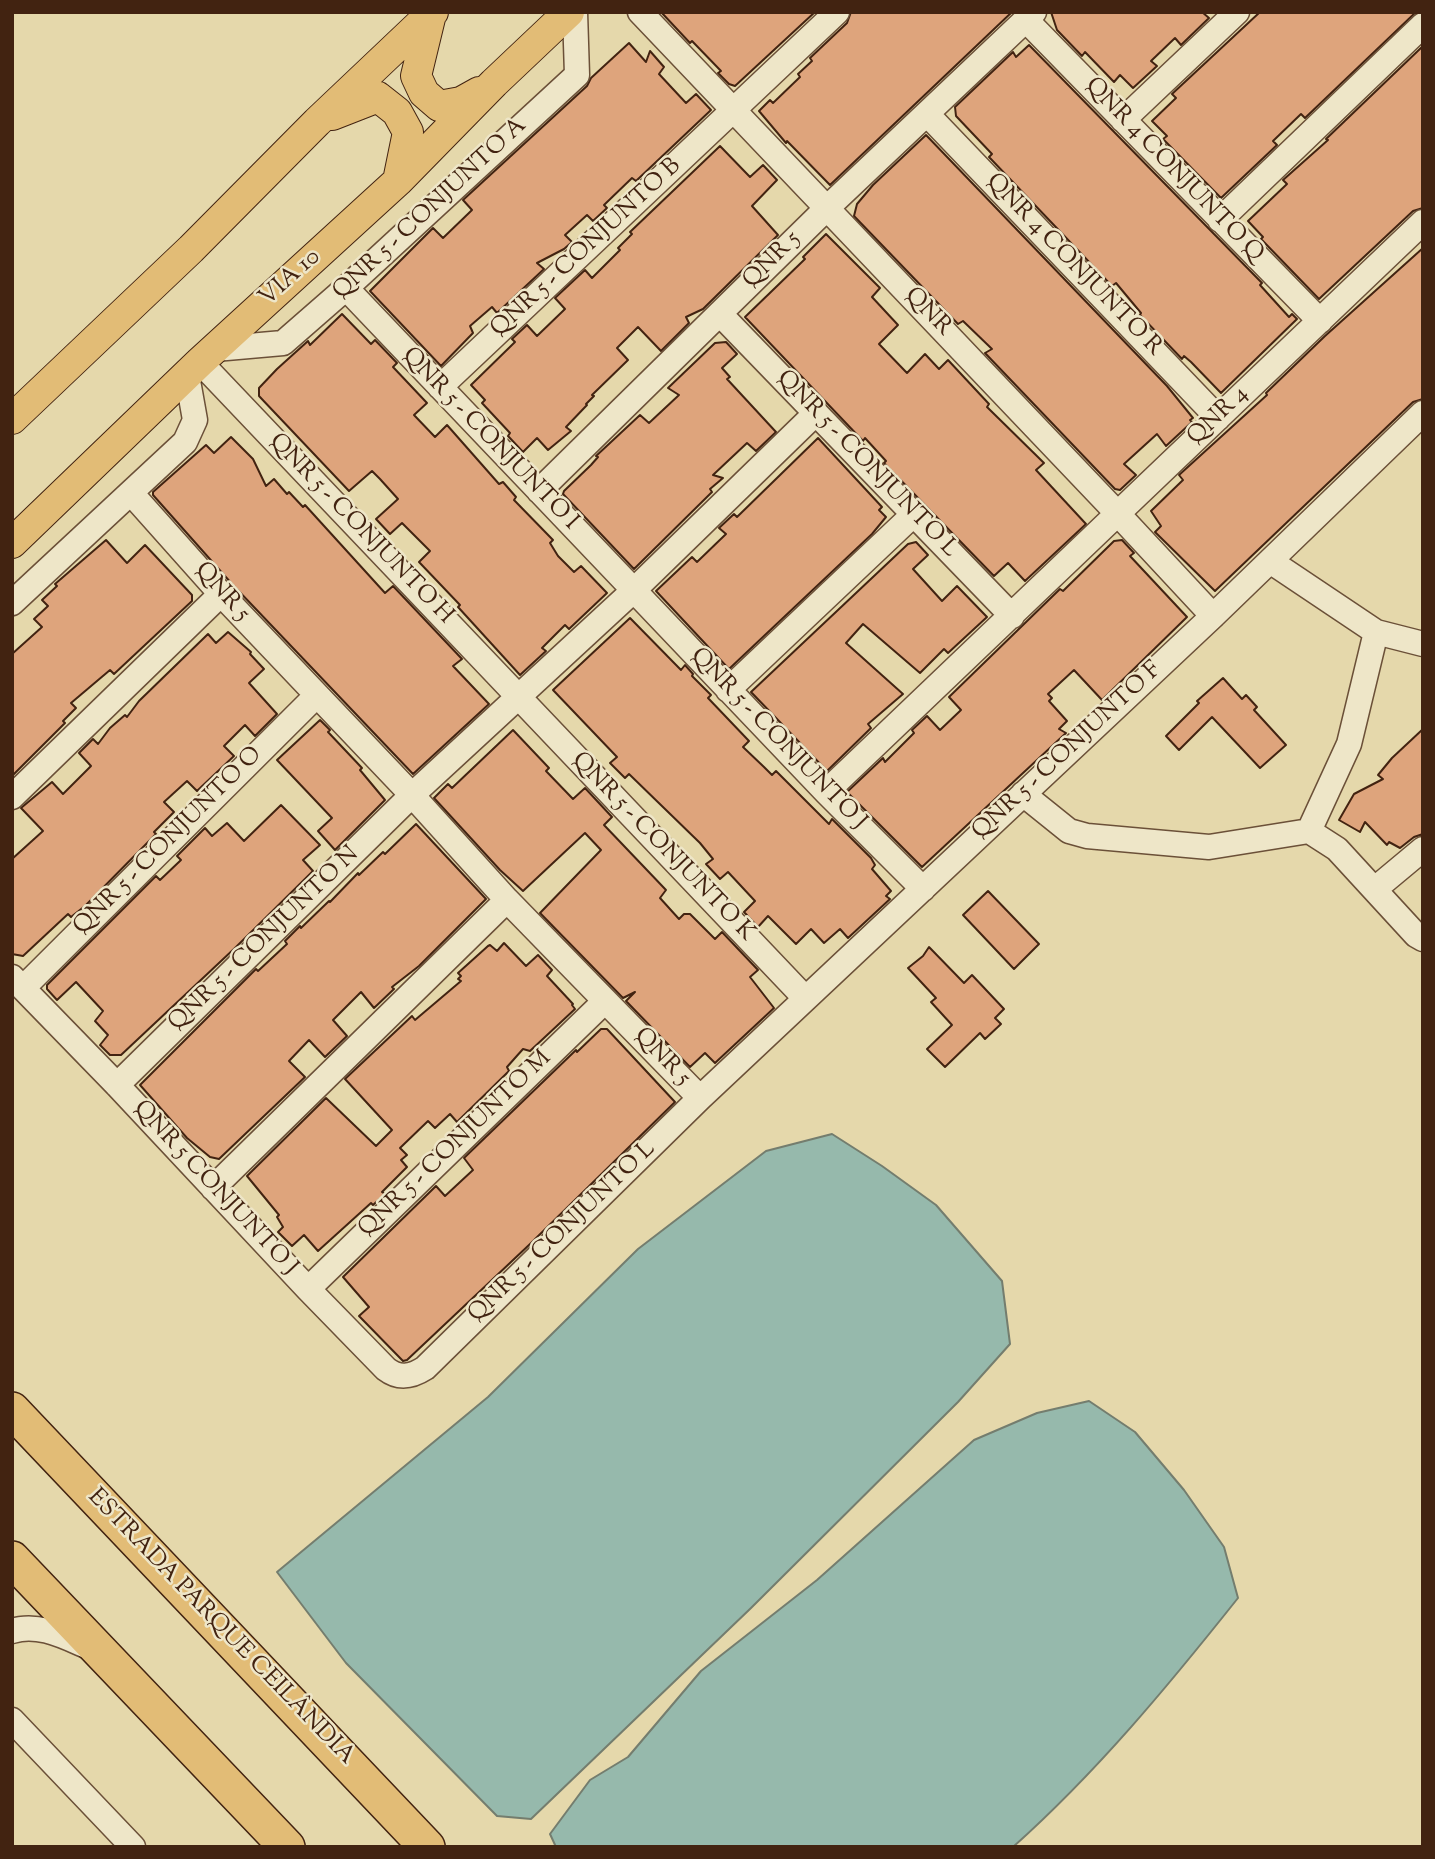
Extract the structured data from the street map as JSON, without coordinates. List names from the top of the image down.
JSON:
{
  "streets": {
    "highway": ["ESTRADA PARQUE CEILÂNDIA"],
    "main road": ["VIA 10"],
    "street": [
      "QNR 4 CONJUNTO Q",
      "QNR 5 - CONJUNTO A",
      "QNR 5 - CONJUNTO B",
      "QNR 5",
      "QNR 4 CONJUNTO R",
      "QNR",
      "QNR 4",
      "QNR 5 - CONJUNTO I",
      "QNR 5 - CONJUNTO L",
      "QNR 5 - CONJUNTO H",
      "QNR 5 - CONJUNTO J",
      "QNR 5 - CONJUNTO F",
      "QNR 5 - CONJUNTO O",
      "QNR 5 - CONJUNTO K",
      "QNR 5 - CONJUNTO N",
      "QNR 5 - CONJUNTO M",
      "QNR 5 CONJUNTO J"
    ]
  },
  "crossings": [
    ["QNR 4 CONJUNTO Q", "QNR 5"],
    ["QNR 4 CONJUNTO Q", "QNR 4"],
    ["QNR 5 - CONJUNTO A", "VIA 10"],
    ["QNR 5 - CONJUNTO A", "QNR 5 - CONJUNTO I"],
    ["QNR 5 - CONJUNTO A", "QNR 5 - CONJUNTO H"],
    ["QNR 5 - CONJUNTO B", "QNR"],
    ["QNR 5 - CONJUNTO B", "QNR 5 - CONJUNTO I"],
    ["QNR 5", "QNR 4 CONJUNTO R"],
    ["QNR 5", "QNR"],
    ["QNR 5", "QNR 5 - CONJUNTO I"],
    ["QNR 5", "QNR 5 - CONJUNTO L"],
    ["QNR 5", "QNR 5 - CONJUNTO J"],
    ["QNR 5", "QNR 5 - CONJUNTO F"],
    ["QNR 5", "QNR 5 - CONJUNTO O"],
    ["QNR 5", "QNR 5 - CONJUNTO K"],
    ["QNR 5", "QNR 5 - CONJUNTO N"],
    ["QNR 5", "QNR 5 - CONJUNTO M"],
    ["QNR 4 CONJUNTO R", "QNR 4"],
    ["VIA 10", "QNR 5 - CONJUNTO H"],
    ["QNR", "QNR 4"],
    ["QNR", "QNR 5 - CONJUNTO F"],
    ["QNR 5 - CONJUNTO I", "QNR 5 - CONJUNTO J"],
    ["QNR 5 - CONJUNTO L", "QNR 5 CONJUNTO J"],
    ["QNR 5 - CONJUNTO H", "QNR 5 - CONJUNTO K"],
    ["QNR 5 - CONJUNTO J", "QNR 5 - CONJUNTO F"],
    ["QNR 5 - CONJUNTO O", "QNR 5 CONJUNTO J"],
    ["QNR 5 - CONJUNTO N", "QNR 5 CONJUNTO J"],
    ["QNR 5 - CONJUNTO M", "QNR 5 CONJUNTO J"]
  ]
}
